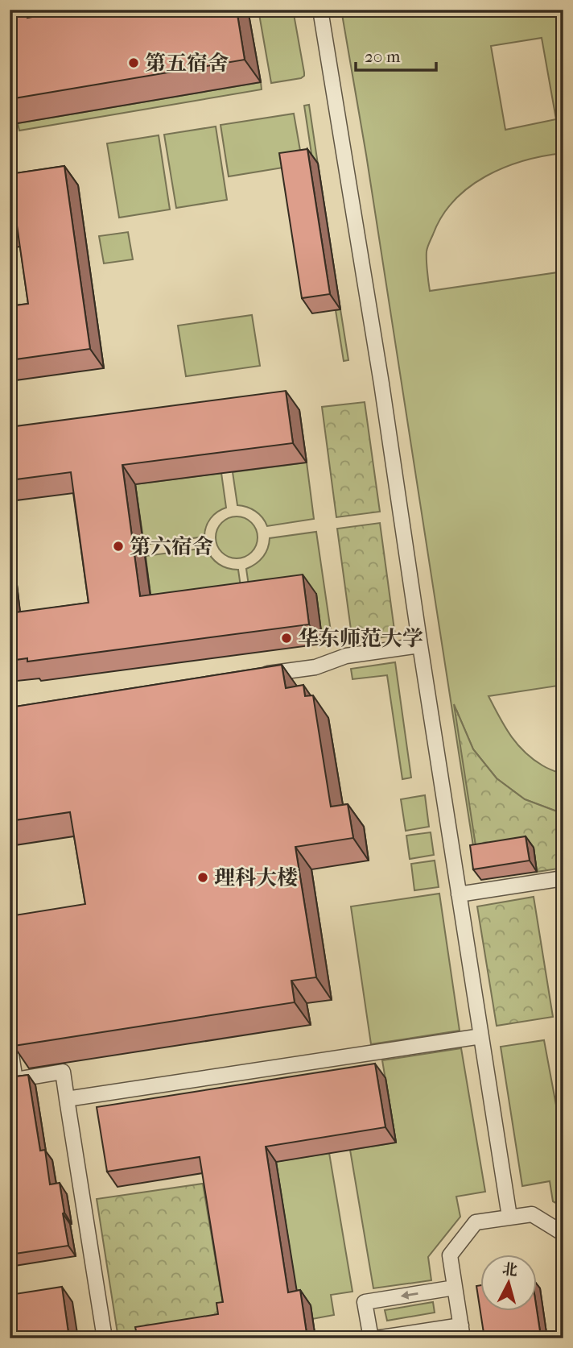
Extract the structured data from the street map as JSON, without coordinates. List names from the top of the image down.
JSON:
{
  "places": [
    "第五宿舍",
    "第六宿舍",
    "华东师范大学",
    "理科大楼"
  ],
  "scale_bar": "20 m",
  "north": "top"
}
